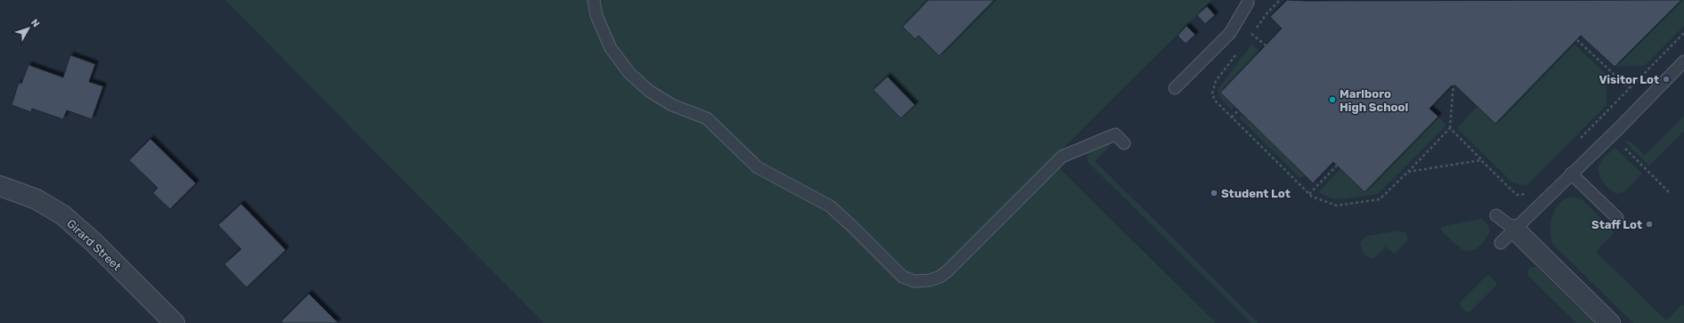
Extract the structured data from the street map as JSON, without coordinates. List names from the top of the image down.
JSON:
{
  "streets": {
    "street": ["Girard Street"]
  },
  "places": [
    "Visitor Lot",
    "Marlboro High School",
    "Student Lot",
    "Staff Lot"
  ],
  "north": "top right"
}
